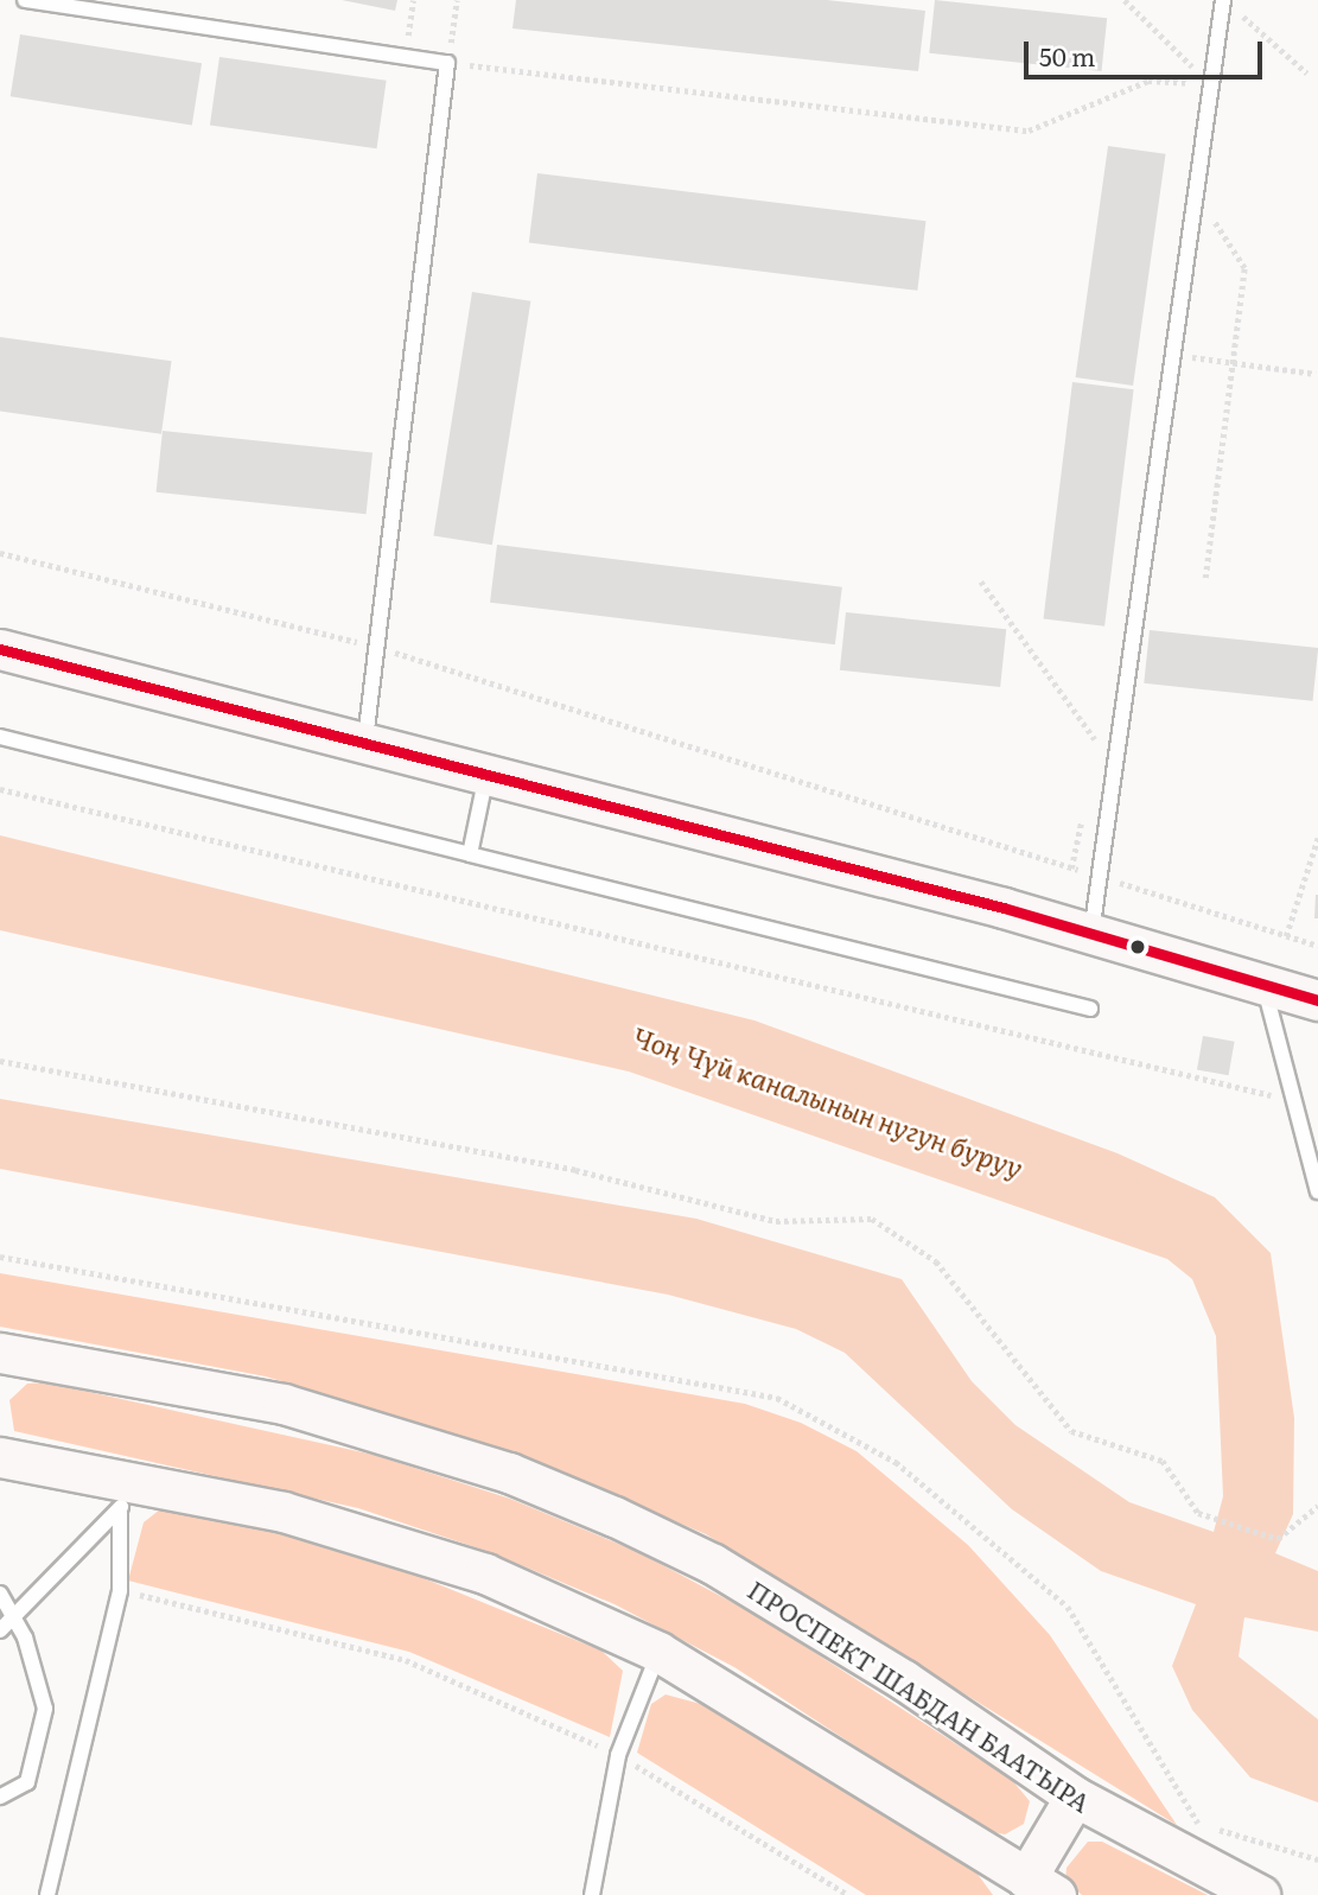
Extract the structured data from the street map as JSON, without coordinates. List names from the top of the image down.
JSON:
{
  "streets": {
    "main road": ["ПРОСПЕКТ ШАБДАН БААТЫРА"]
  },
  "water": ["Чоң Чүй каналынын нугун буруу"],
  "scale_bar": "50 m"
}
